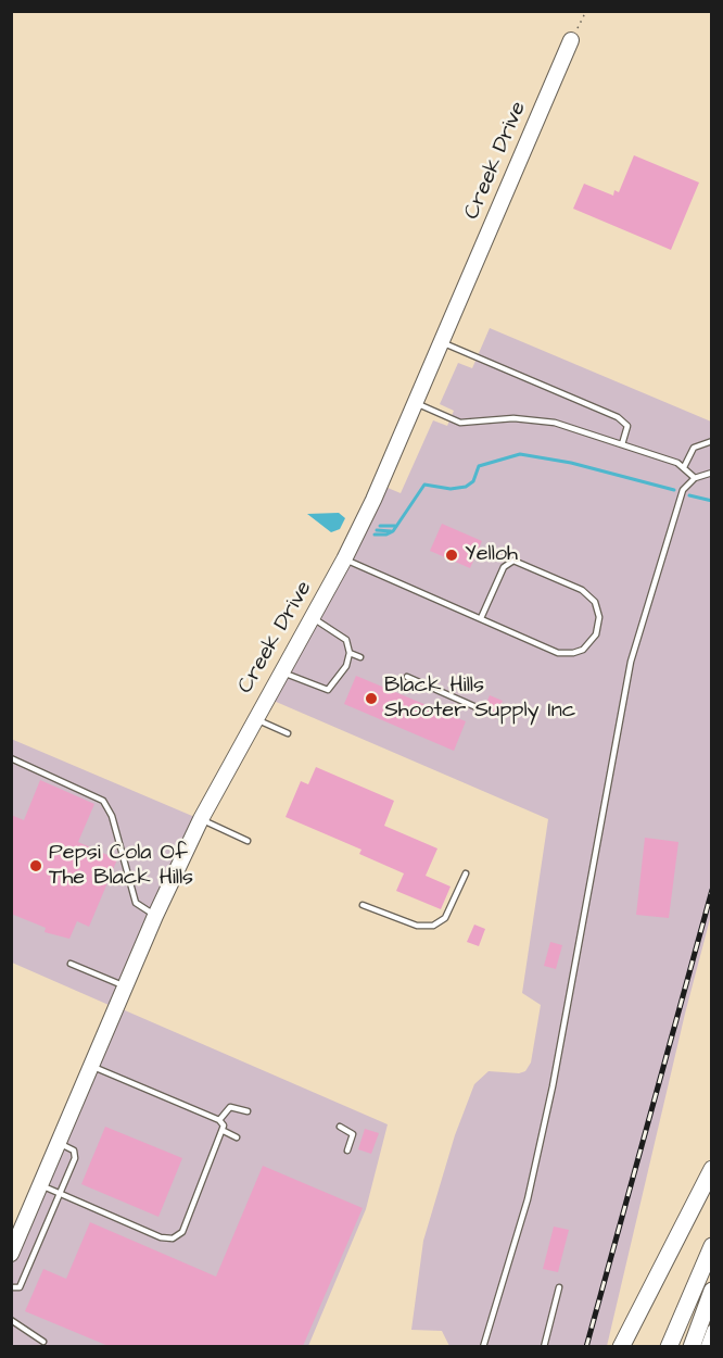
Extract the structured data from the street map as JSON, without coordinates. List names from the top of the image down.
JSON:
{
  "streets": {
    "street": ["Creek Drive"]
  },
  "places": ["Yelloh", "Black Hills Shooter Supply Inc", "Pepsi Cola Of The Black Hills"]
}
